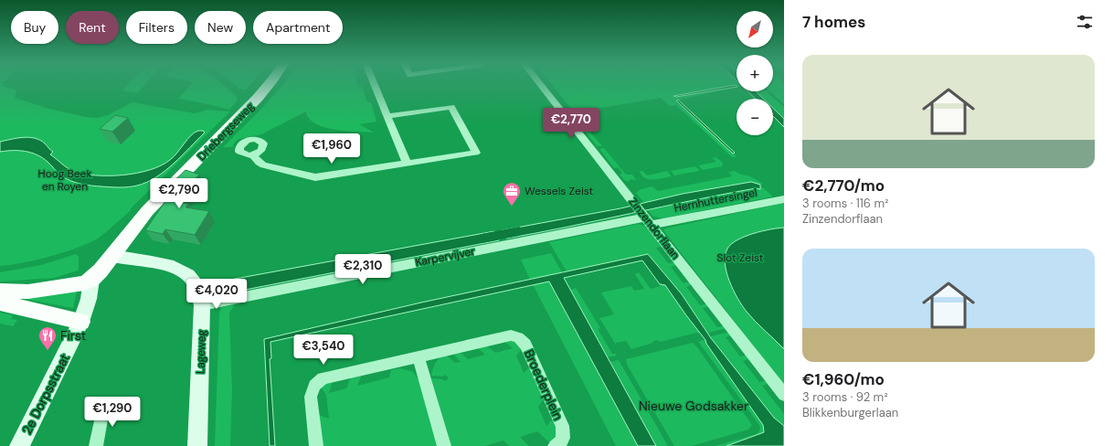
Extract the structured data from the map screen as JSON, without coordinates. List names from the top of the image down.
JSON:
{
  "streets": {
    "main road": ["Driebergseweg", "Lageweg", "2e Dorpsstraat"],
    "street": [
      "Hernhuttersingel",
      "Zinzendorflaan",
      "Karpervijver",
      "Broederplein"
    ]
  },
  "crossings": [
    ["Driebergseweg", "Lageweg"],
    ["Driebergseweg", "2e Dorpsstraat"],
    ["Hernhuttersingel", "Zinzendorflaan"],
    ["Hernhuttersingel", "Karpervijver"],
    ["Zinzendorflaan", "Karpervijver"],
    ["Karpervijver", "Lageweg"]
  ],
  "parks": ["Hoog Beek en Royen", "Slot Zeist", "Nieuwe Godsakker"],
  "places": {
    "office": ["Wessels Zeist"],
    "restaurant": ["First"]
  },
  "north": "bottom left",
  "page": {
    "heading": "7 homes",
    "map_buttons": ["+", "−"],
    "chip": [
      "Buy",
      "Rent",
      "Filters",
      "New",
      "Apartment"
    ],
    "list": [
      {
        "name": "€2,770/mo",
        "note": "3 rooms · 116 m² · Zinzendorflaan"
      },
      {
        "name": "€1,960/mo",
        "note": "3 rooms · 92 m² · Blikkenburgerlaan"
      }
    ],
    "price": [
      "€2,770",
      "€1,960",
      "€2,790",
      "€2,310",
      "€4,020",
      "€3,540",
      "€1,290"
    ]
  }
}
